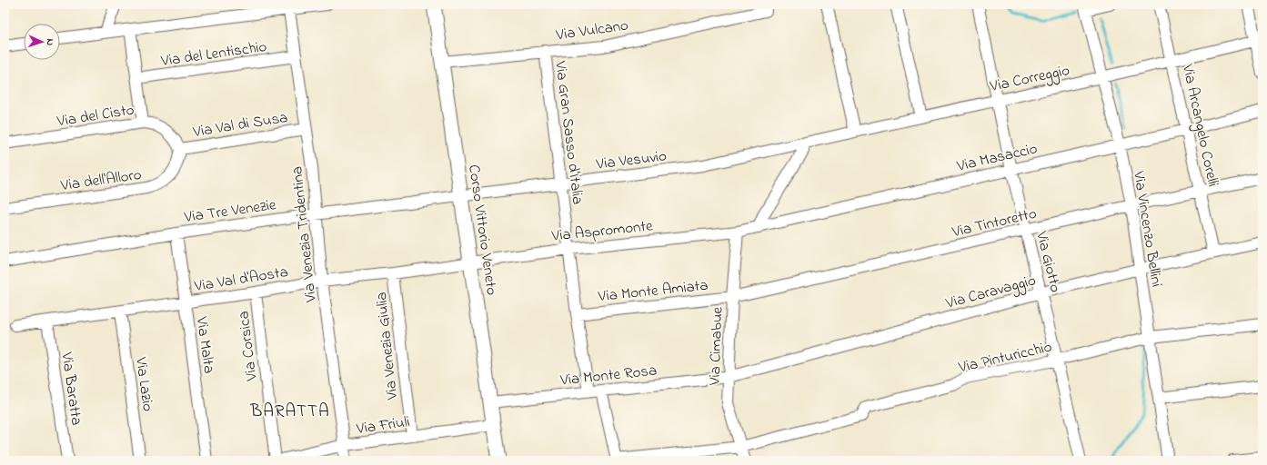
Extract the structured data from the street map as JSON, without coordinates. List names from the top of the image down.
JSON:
{
  "streets": {
    "main road": ["Corso Vittorio Veneto"],
    "street": [
      "Via Vulcano",
      "Via del Lentischio",
      "Via Correggio",
      "Via del Cisto",
      "Via Val di Susa",
      "Via Arcangelo Corelli",
      "Via Gran Sasso d'Italia",
      "Via Masaccio",
      "Via Vesuvio",
      "Via dell'Alloro",
      "Via Tre Venezie",
      "Via Tintoretto",
      "Via Vincenzo Bellini",
      "Via Aspromonte",
      "Via Venezia Tridentina",
      "Via Giotto",
      "Via Val d'Aosta",
      "Via Monte Amiata",
      "Via Caravaggio",
      "Via Malta",
      "Via Corsica",
      "Via Venezia Giulia",
      "Via Cimabue",
      "Via Pinturicchio",
      "Via Monte Rosa",
      "Via Lazio",
      "Via Baratta",
      "Via Friuli"
    ]
  },
  "crossings": [
    ["Via Vulcano", "Via Gran Sasso d'Italia"],
    ["Via Vulcano", "Corso Vittorio Veneto"],
    ["Via del Lentischio", "Via Venezia Tridentina"],
    ["Via Correggio", "Via Arcangelo Corelli"],
    ["Via Correggio", "Via Vesuvio"],
    ["Via Correggio", "Via Vincenzo Bellini"],
    ["Via Correggio", "Via Giotto"],
    ["Via del Cisto", "Via Val di Susa"],
    ["Via del Cisto", "Via dell'Alloro"],
    ["Via Val di Susa", "Via dell'Alloro"],
    ["Via Val di Susa", "Via Venezia Tridentina"],
    ["Via Arcangelo Corelli", "Via Masaccio"],
    ["Via Arcangelo Corelli", "Via Tintoretto"],
    ["Via Arcangelo Corelli", "Via Caravaggio"],
    ["Via Gran Sasso d'Italia", "Via Vesuvio"],
    ["Via Gran Sasso d'Italia", "Via Aspromonte"],
    ["Via Gran Sasso d'Italia", "Via Monte Amiata"],
    ["Via Gran Sasso d'Italia", "Via Monte Rosa"],
    ["Via Masaccio", "Via Vincenzo Bellini"],
    ["Via Masaccio", "Via Aspromonte"],
    ["Via Masaccio", "Via Giotto"],
    ["Via Masaccio", "Via Cimabue"],
    ["Via Vesuvio", "Via Tre Venezie"],
    ["Via Vesuvio", "Corso Vittorio Veneto"],
    ["Via Tre Venezie", "Corso Vittorio Veneto"],
    ["Via Tre Venezie", "Via Venezia Tridentina"],
    ["Via Tre Venezie", "Via Malta"],
    ["Via Tintoretto", "Via Vincenzo Bellini"],
    ["Via Tintoretto", "Via Giotto"],
    ["Via Tintoretto", "Via Monte Amiata"],
    ["Via Tintoretto", "Via Cimabue"],
    ["Via Vincenzo Bellini", "Via Caravaggio"],
    ["Via Vincenzo Bellini", "Via Pinturicchio"],
    ["Corso Vittorio Veneto", "Via Aspromonte"],
    ["Corso Vittorio Veneto", "Via Val d'Aosta"],
    ["Corso Vittorio Veneto", "Via Monte Rosa"],
    ["Corso Vittorio Veneto", "Via Friuli"],
    ["Via Aspromonte", "Via Val d'Aosta"],
    ["Via Aspromonte", "Via Cimabue"],
    ["Via Venezia Tridentina", "Via Val d'Aosta"],
    ["Via Venezia Tridentina", "Via Friuli"],
    ["Via Giotto", "Via Caravaggio"],
    ["Via Giotto", "Via Pinturicchio"],
    ["Via Val d'Aosta", "Via Malta"],
    ["Via Val d'Aosta", "Via Corsica"],
    ["Via Val d'Aosta", "Via Venezia Giulia"],
    ["Via Val d'Aosta", "Via Lazio"],
    ["Via Val d'Aosta", "Via Baratta"],
    ["Via Monte Amiata", "Via Cimabue"],
    ["Via Caravaggio", "Via Cimabue"],
    ["Via Caravaggio", "Via Monte Rosa"],
    ["Via Corsica", "Via Friuli"],
    ["Via Venezia Giulia", "Via Friuli"],
    ["Via Cimabue", "Via Pinturicchio"],
    ["Via Cimabue", "Via Monte Rosa"]
  ],
  "districts": ["BARATTA"],
  "north": "right"
}
